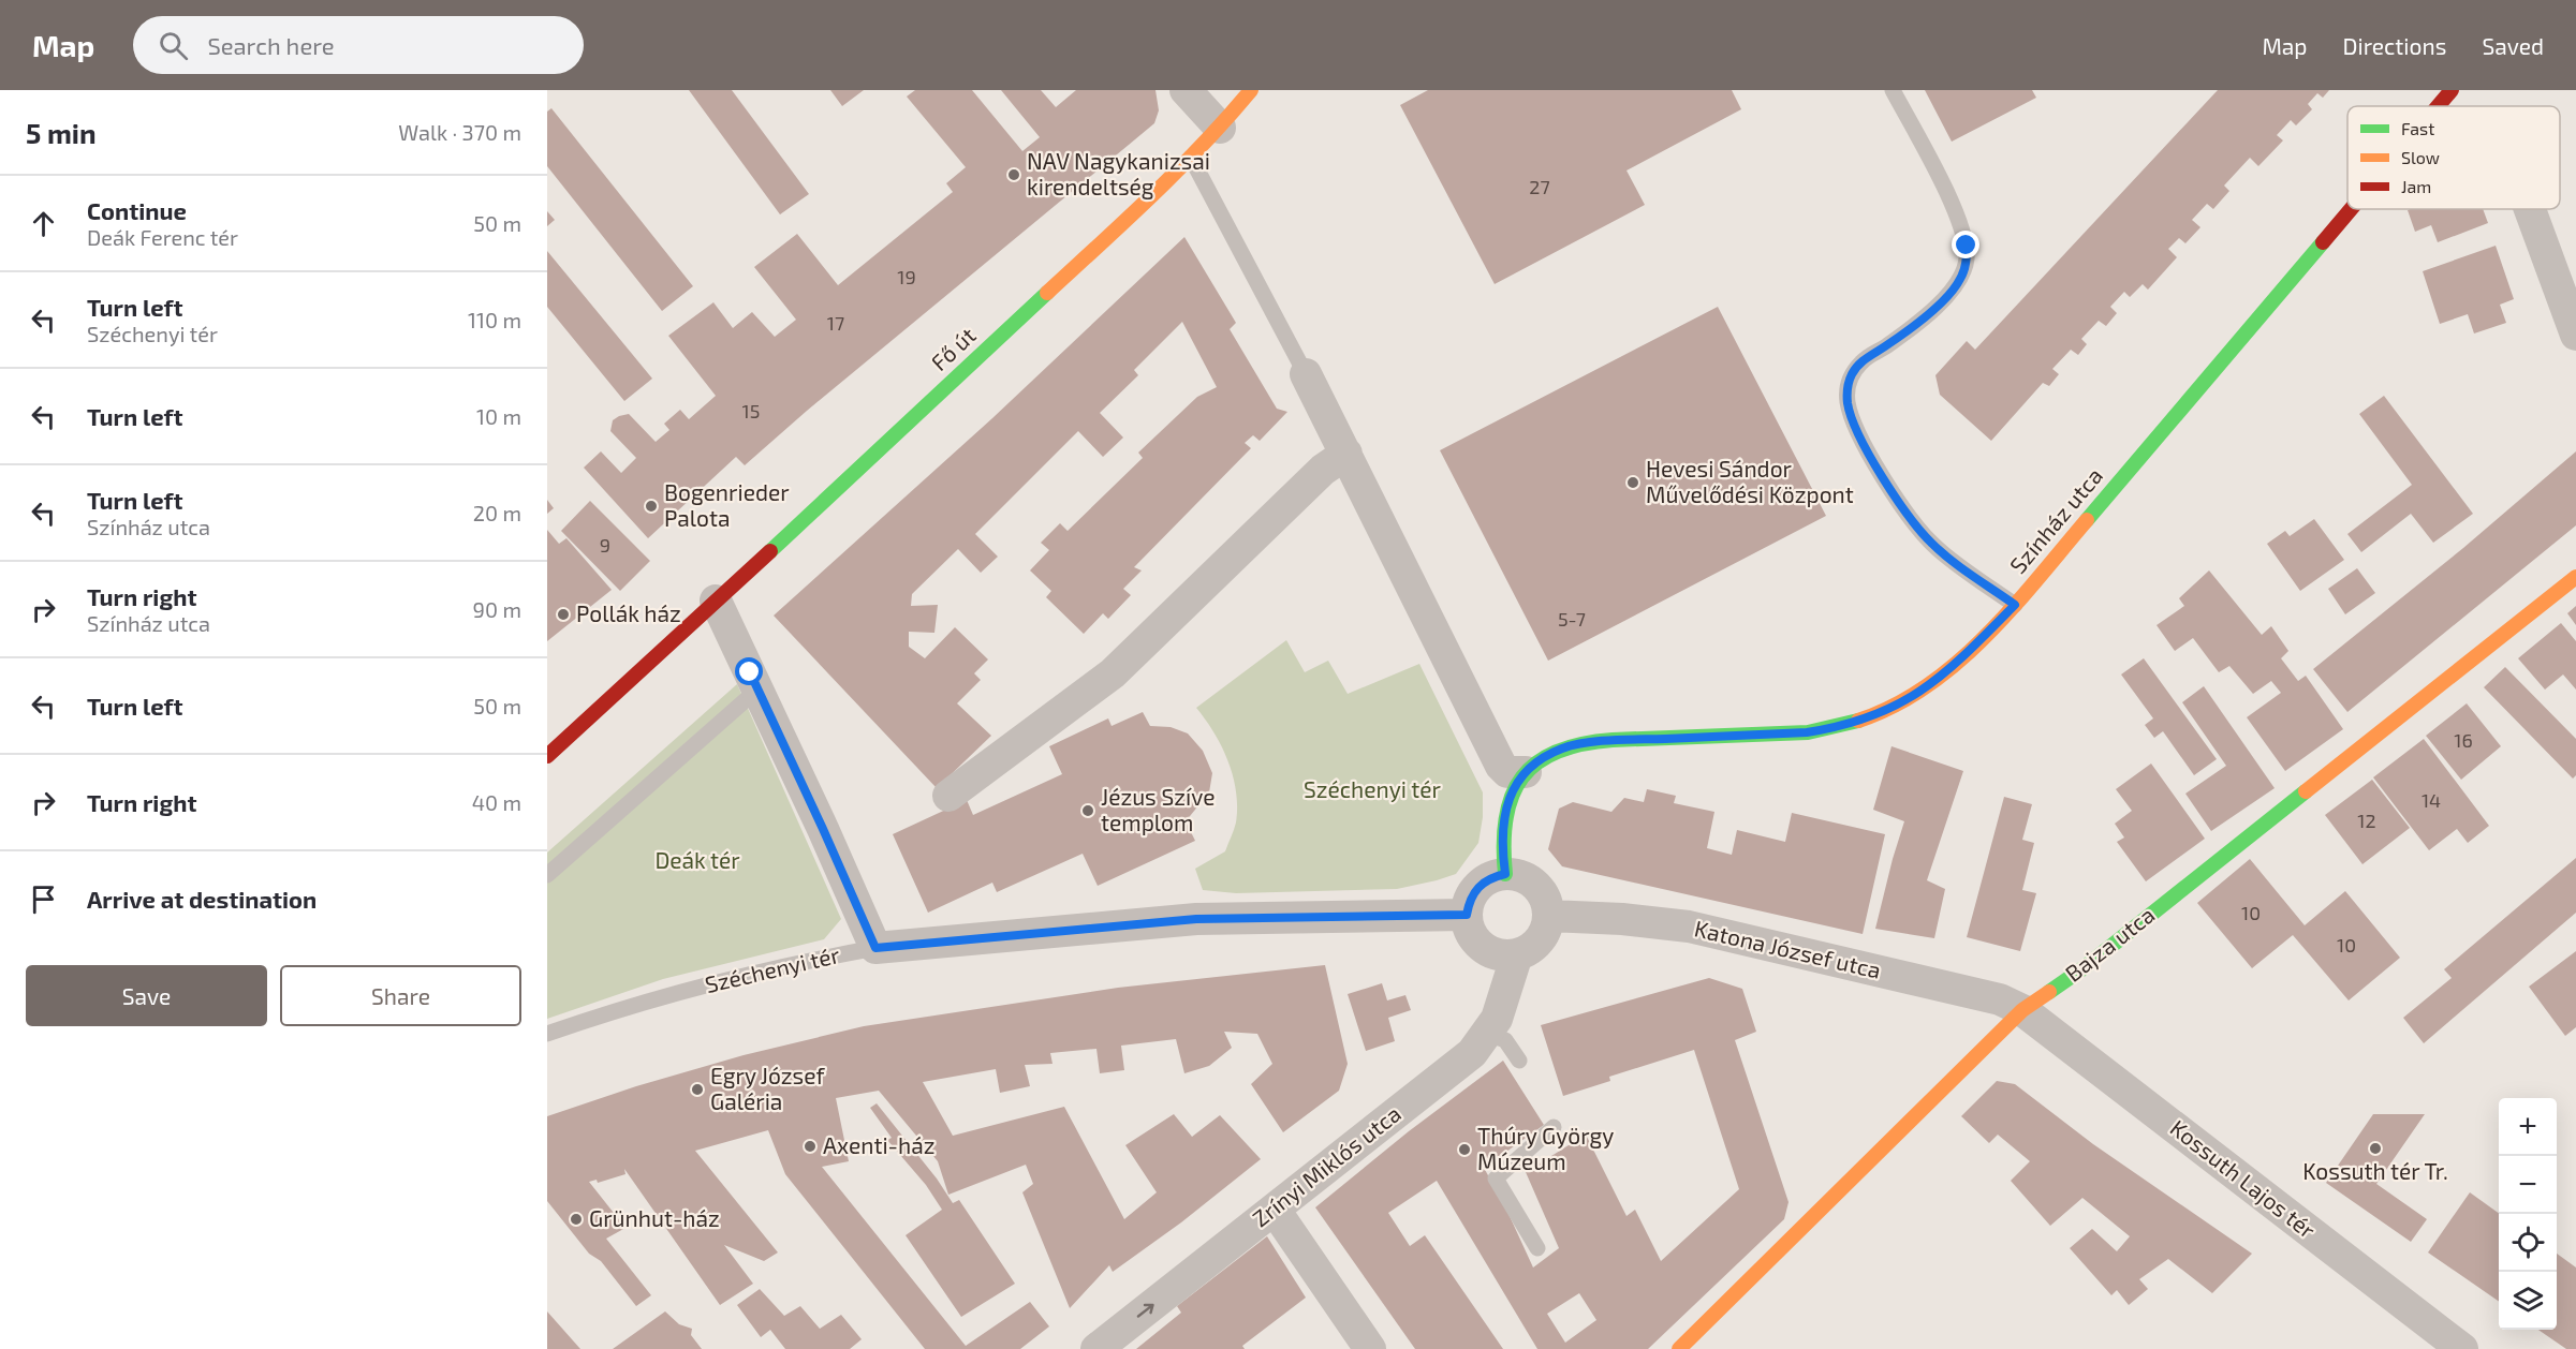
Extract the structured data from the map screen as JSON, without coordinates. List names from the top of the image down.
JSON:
{
  "streets": {
    "street": [
      "Fő út",
      "Színház utca",
      "Bajza utca",
      "Katona József utca",
      "Széchenyi tér",
      "Zrínyi Miklós utca",
      "Kossuth Lajos tér"
    ]
  },
  "crossings": [
    ["Színház utca", "Katona József utca"],
    ["Színház utca", "Széchenyi tér"],
    ["Színház utca", "Zrínyi Miklós utca"],
    ["Bajza utca", "Katona József utca"],
    ["Bajza utca", "Kossuth Lajos tér"],
    ["Katona József utca", "Széchenyi tér"],
    ["Katona József utca", "Zrínyi Miklós utca"],
    ["Katona József utca", "Kossuth Lajos tér"],
    ["Széchenyi tér", "Zrínyi Miklós utca"]
  ],
  "one_way": ["Zrínyi Miklós utca"],
  "parks": ["Széchenyi tér", "Deák tér"],
  "places": [
    "NAV Nagykanizsai kirendeltség",
    "Hevesi Sándor Művelődési Központ",
    "Bogenrieder Palota",
    "Pollák ház",
    "Jézus Szíve templom",
    "Egry József Galéria",
    "Axenti-ház",
    "Kossuth tér Tr.",
    "Thúry György Múzeum",
    "Grünhut-ház"
  ],
  "house_numbers": [
    "27",
    "19",
    "17",
    "15",
    "9",
    "5-7",
    "16",
    "14",
    "12",
    "10",
    "10"
  ],
  "legend": ["Fast", "Slow", "Jam"],
  "page": {
    "header": "Map",
    "search": "Search here",
    "nav": ["Map", "Directions", "Saved"],
    "heading": ["5 min", "Walk · 370 m"],
    "list": [
      ["Continue", "Deák Ferenc tér", "50 m"],
      ["Turn left", "Széchenyi tér", "110 m"],
      ["Turn left", "10 m"],
      ["Turn left", "Színház utca", "20 m"],
      ["Turn right", "Színház utca", "90 m"],
      ["Turn left", "50 m"],
      ["Turn right", "40 m"],
      "Arrive at destination"
    ],
    "buttons": ["Save", "Share"],
    "map_buttons": ["+", "−"]
  }
}
